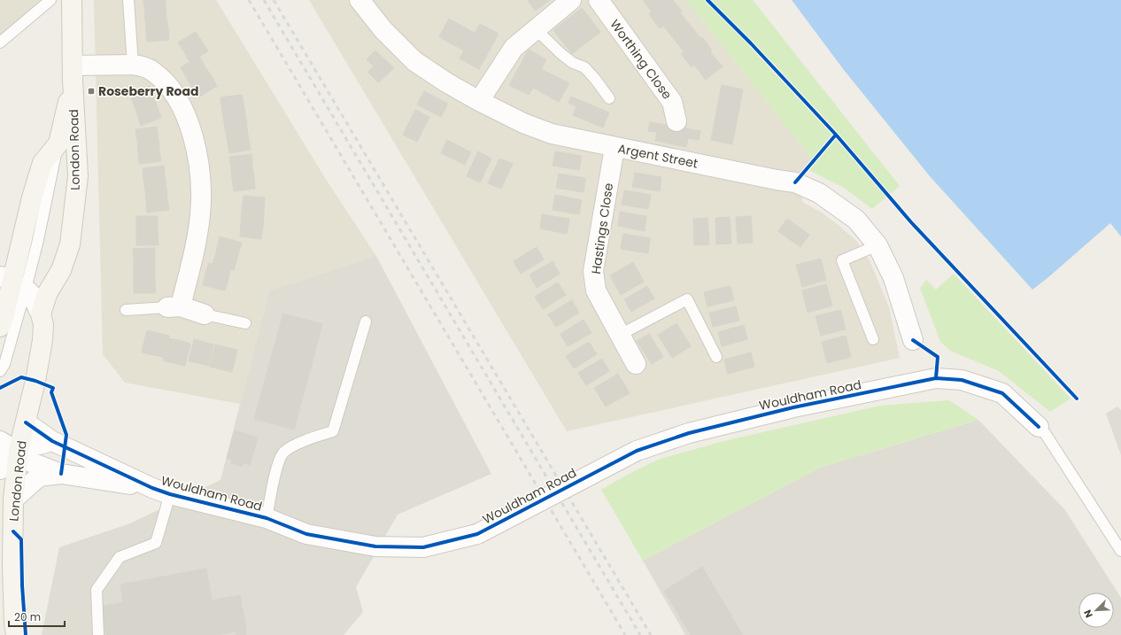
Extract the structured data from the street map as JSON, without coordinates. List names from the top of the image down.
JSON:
{
  "streets": {
    "street": [
      "Worthing Close",
      "London Road",
      "Argent Street",
      "Hastings Close",
      "Wouldham Road"
    ]
  },
  "crossings": [
    ["London Road", "Wouldham Road"],
    ["Argent Street", "Hastings Close"]
  ],
  "places": {
    "transit": ["Roseberry Road"]
  },
  "scale_bar": "20 m",
  "north": "bottom left"
}
